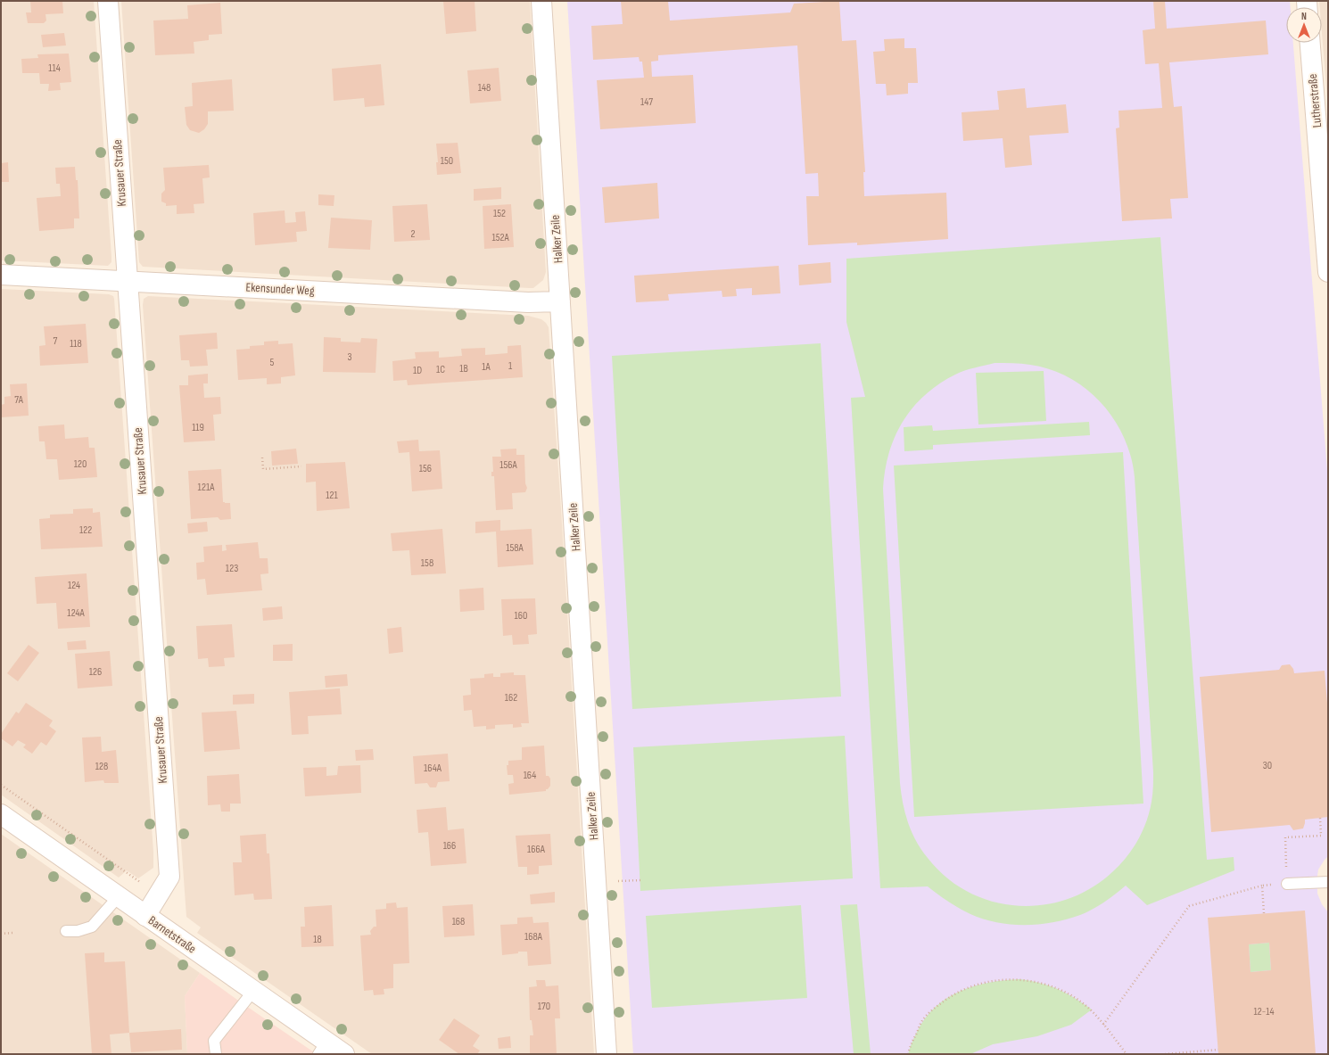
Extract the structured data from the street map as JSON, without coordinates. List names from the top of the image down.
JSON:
{
  "streets": {
    "street": [
      "Lutherstraße",
      "Krusauer Straße",
      "Halker Zeile",
      "Ekensunder Weg",
      "Barnetstraße"
    ]
  },
  "crossings": [
    ["Krusauer Straße", "Ekensunder Weg"],
    ["Krusauer Straße", "Barnetstraße"],
    ["Halker Zeile", "Ekensunder Weg"]
  ],
  "house_numbers": [
    "114",
    "148",
    "147",
    "150",
    "152",
    "2",
    "152A",
    "7",
    "118",
    "3",
    "5",
    "1",
    "1A",
    "1B",
    "1C",
    "1D",
    "7A",
    "119",
    "120",
    "156A",
    "156",
    "121A",
    "121",
    "122",
    "158A",
    "158",
    "123",
    "124",
    "124A",
    "160",
    "126",
    "162",
    "30",
    "128",
    "164A",
    "164",
    "166",
    "166A",
    "168",
    "168A",
    "18",
    "170",
    "12-14"
  ],
  "north": "top"
}
